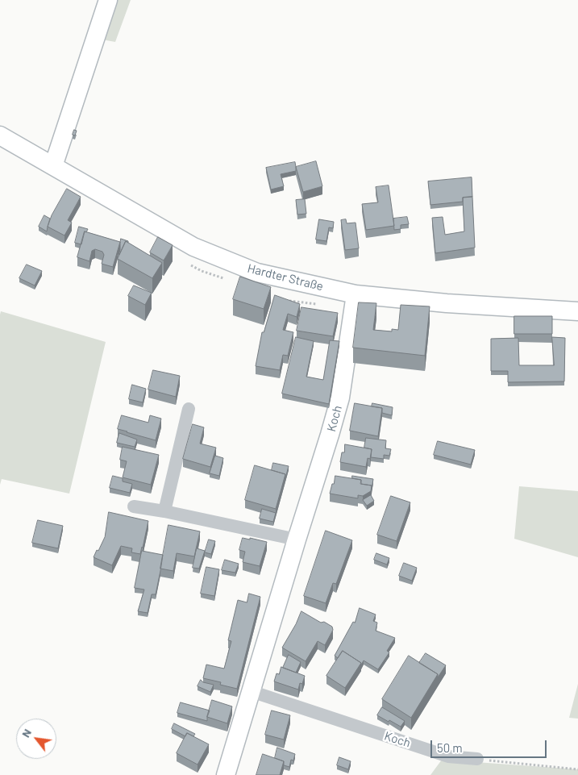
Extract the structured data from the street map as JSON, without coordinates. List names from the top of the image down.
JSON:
{
  "streets": {
    "street": ["Hardter Straße", "Koch"]
  },
  "crossings": [
    ["Hardter Straße", "Koch"]
  ],
  "scale_bar": "50 m",
  "north": "top left"
}
